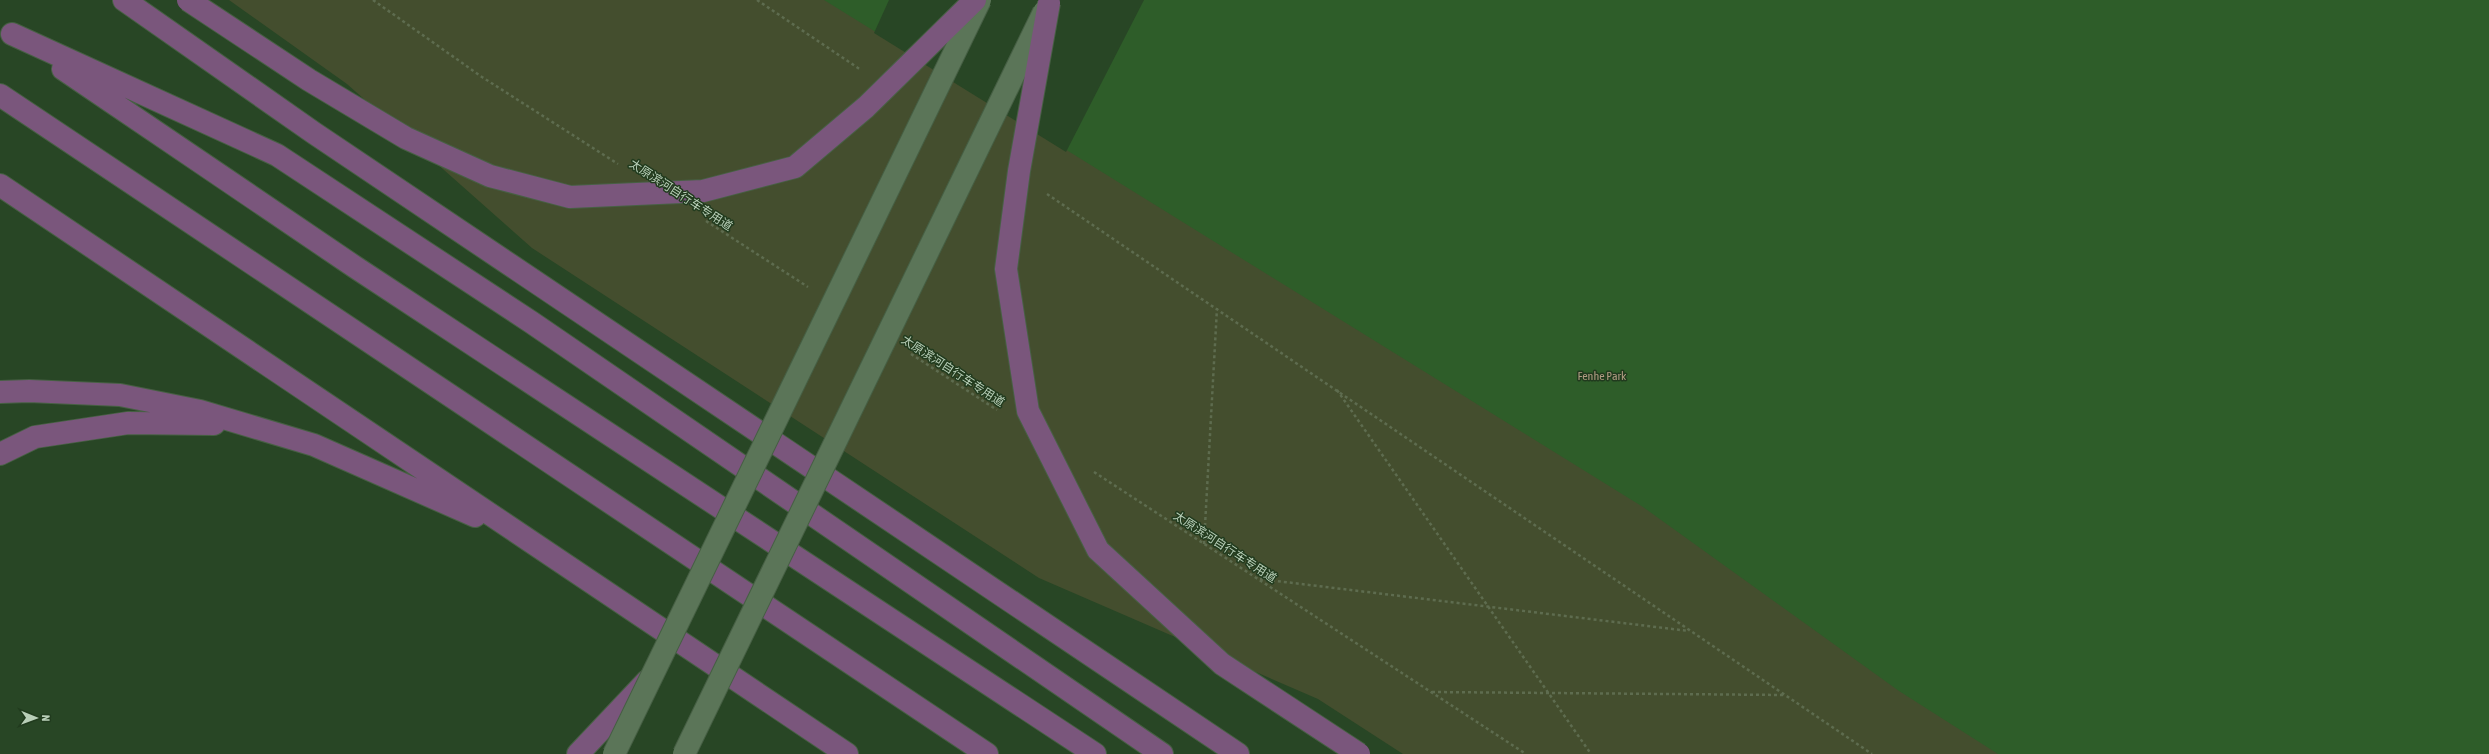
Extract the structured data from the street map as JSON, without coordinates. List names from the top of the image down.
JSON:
{
  "streets": {
    "path": ["太原滨河自行车专用道"]
  },
  "parks": ["Fenhe Park"],
  "north": "right"
}
